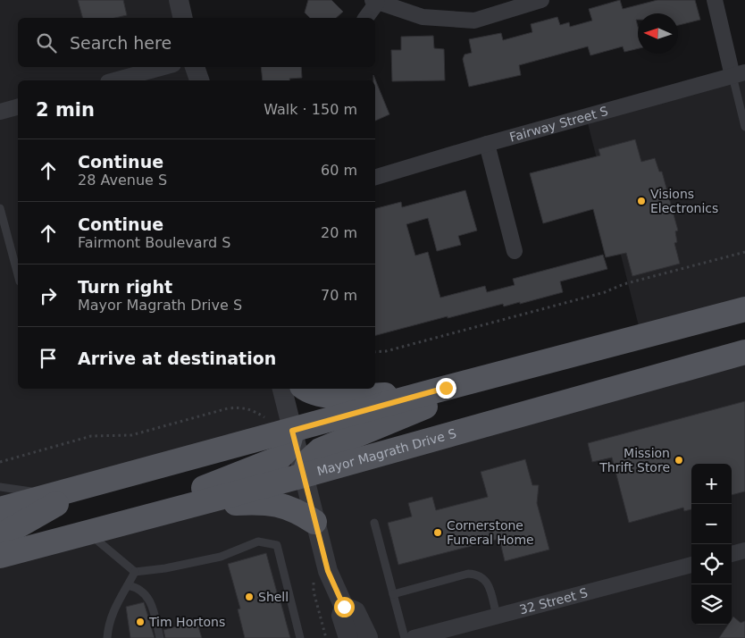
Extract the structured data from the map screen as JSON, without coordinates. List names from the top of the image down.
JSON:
{
  "streets": {
    "main road": ["Mayor Magrath Drive S"],
    "street": ["Fairway Street S", "32 Street S"]
  },
  "places": [
    "Visions Electronics",
    "Mission Thrift Store",
    "Cornerstone Funeral Home",
    "Shell",
    "Tim Hortons"
  ],
  "north": "left",
  "page": {
    "search": "Search here",
    "heading": ["2 min", "Walk · 150 m"],
    "list": [
      ["Continue", "28 Avenue S", "60 m"],
      ["Continue", "Fairmont Boulevard S", "20 m"],
      ["Turn right", "Mayor Magrath Drive S", "70 m"],
      "Arrive at destination"
    ],
    "map_buttons": ["+", "−"]
  }
}
